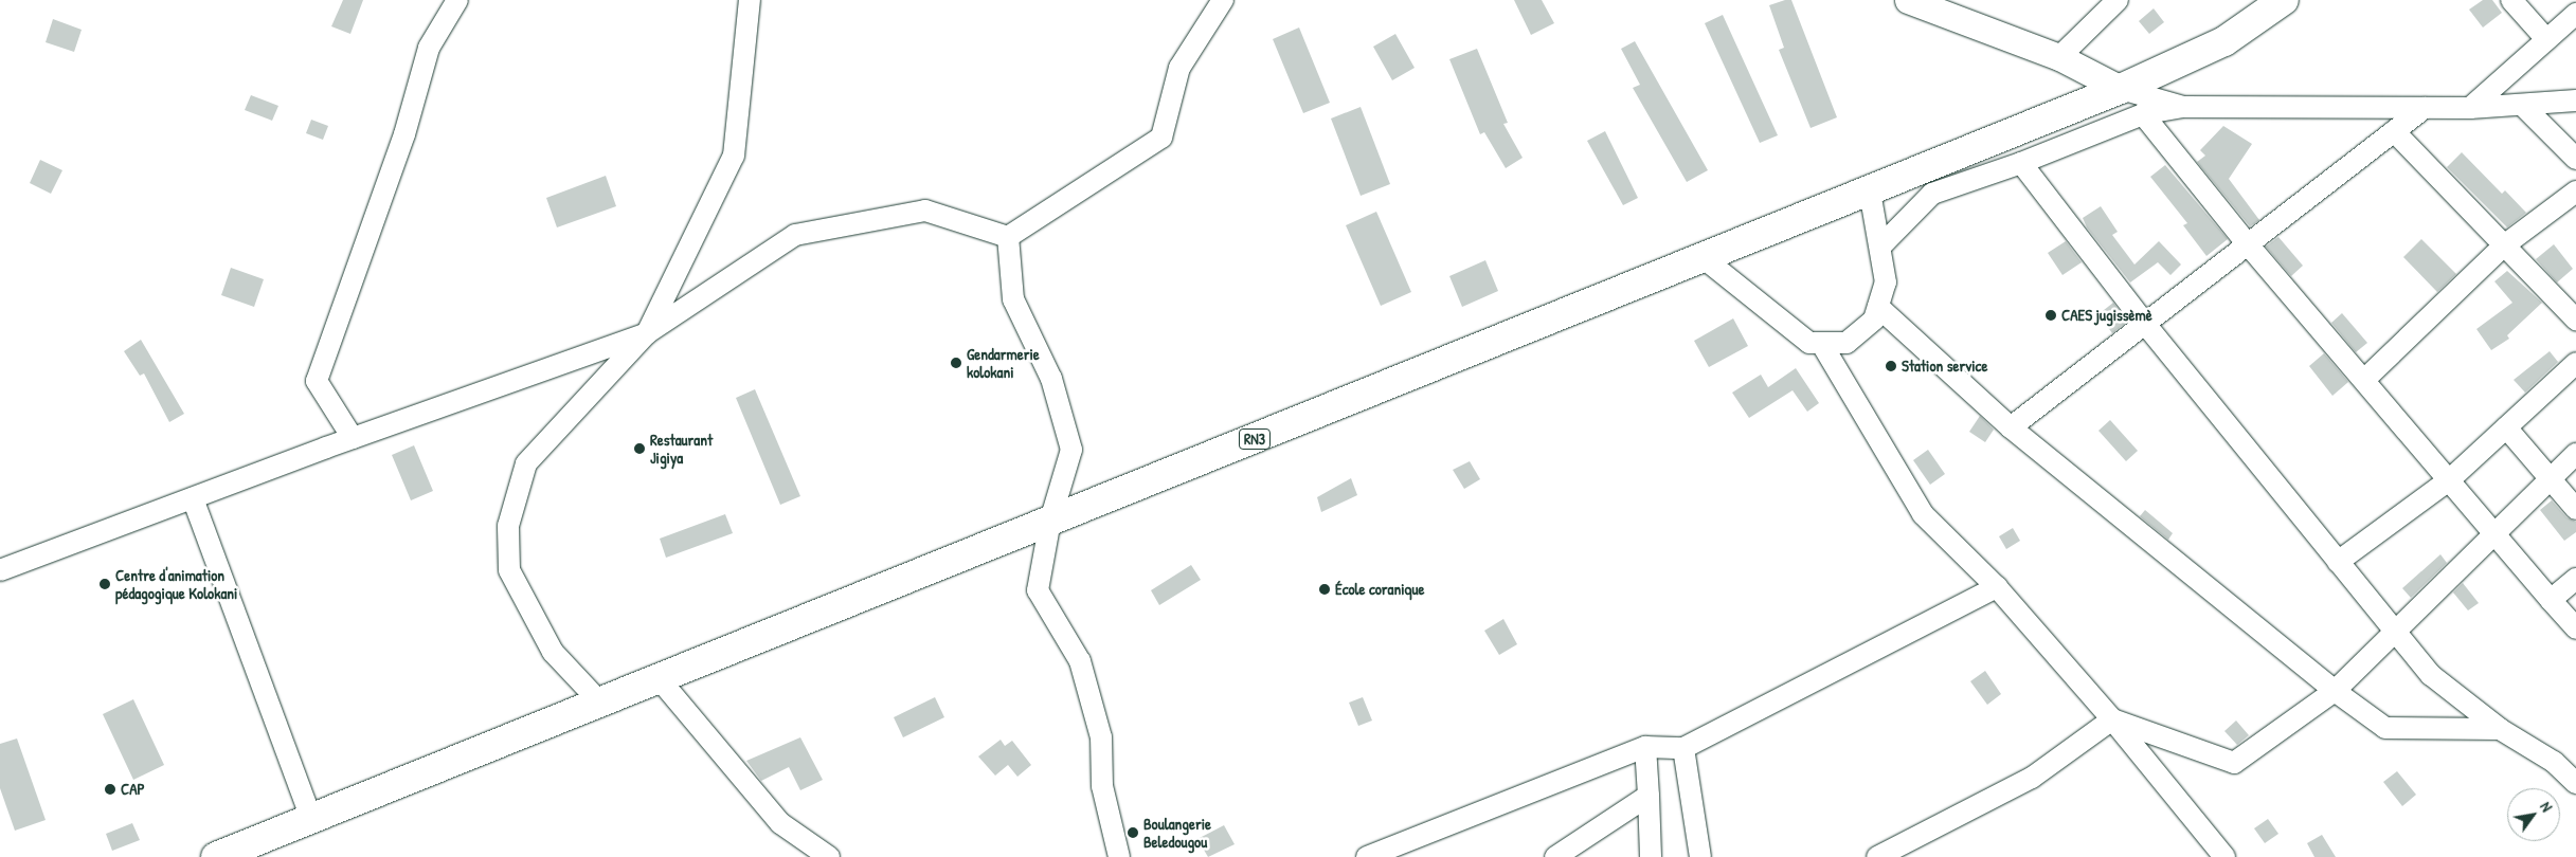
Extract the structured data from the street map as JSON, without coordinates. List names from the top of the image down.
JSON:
{
  "streets": {
    "highway": ["RN3"]
  },
  "places": [
    "CAES jugissèmè",
    "Gendarmerie kolokani",
    "Station service",
    "Restaurant Jigiya",
    "Centre d'animation pédagogique Kolokani",
    "École coranique",
    "CAP",
    "Boulangerie Beledougou"
  ],
  "north": "top right"
}
